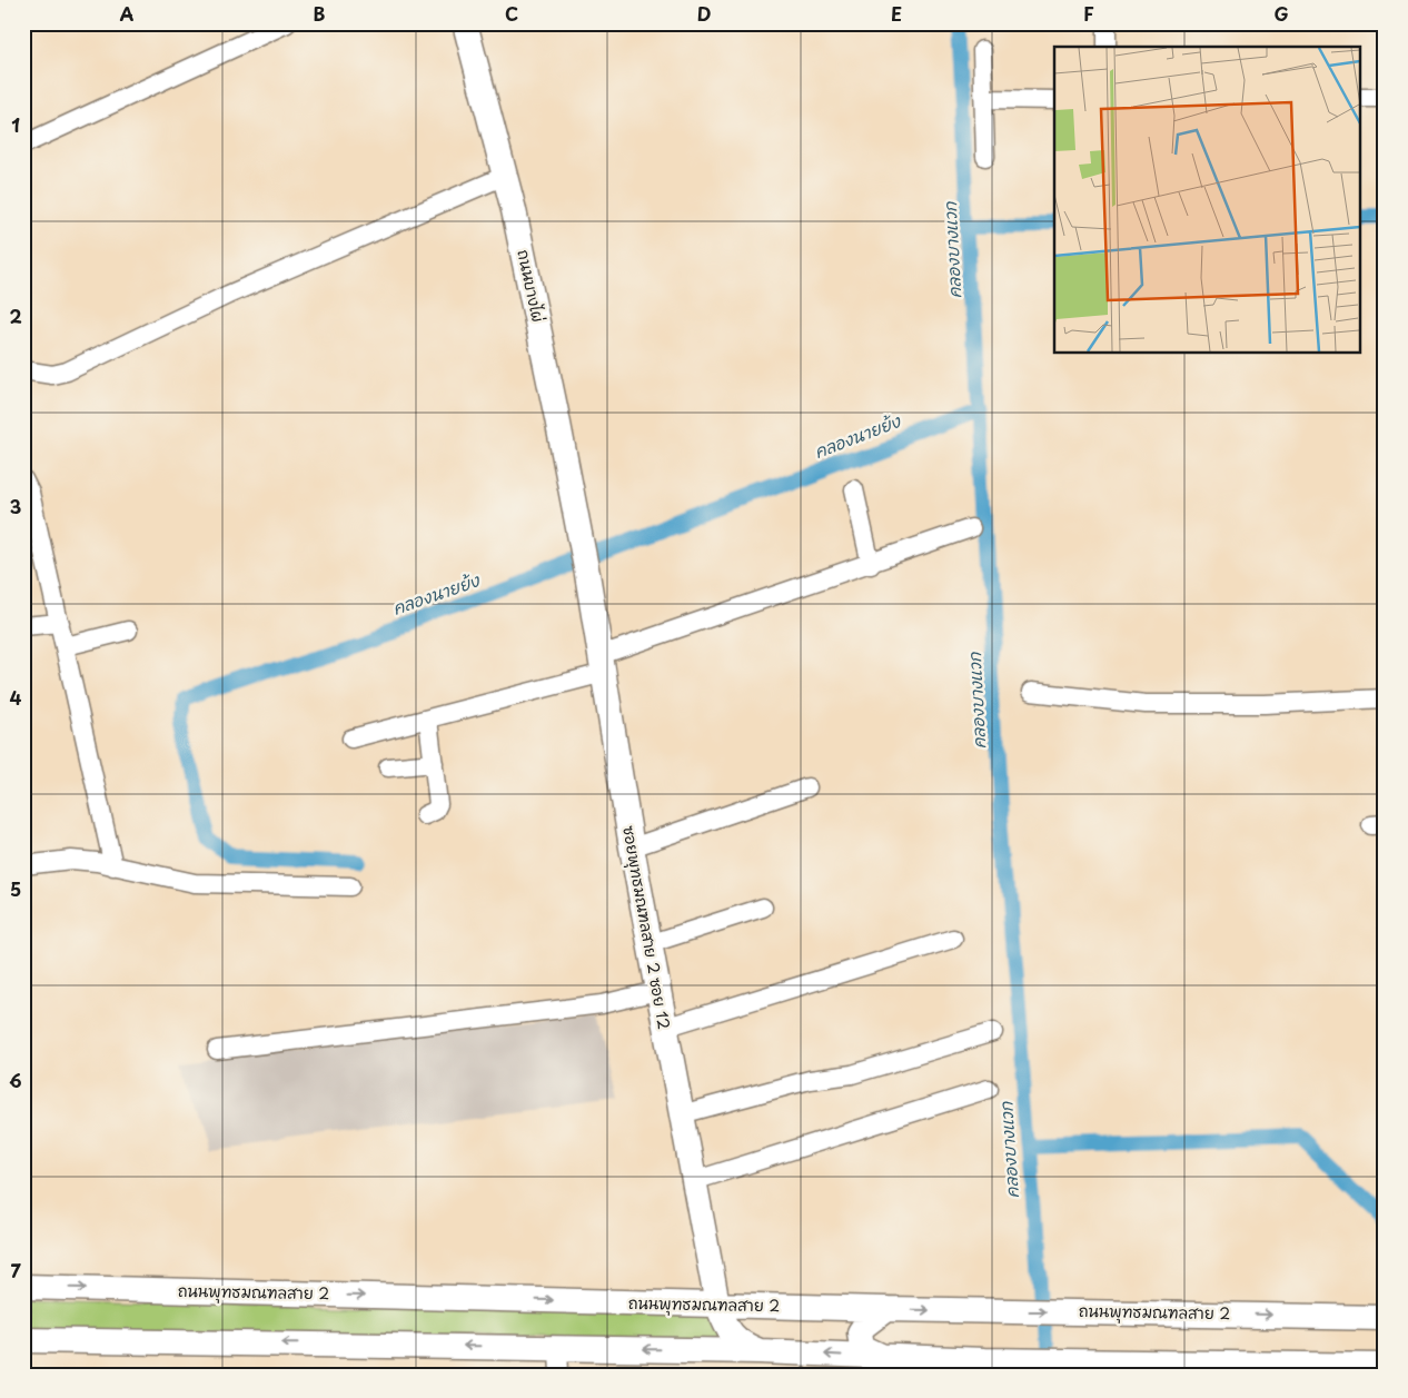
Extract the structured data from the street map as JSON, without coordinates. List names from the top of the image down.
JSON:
{
  "streets": {
    "main road": ["ถนนบางไผ่", "ซอยพุทธมณฑลสาย 2 ซอย 12", "ถนนพุทธมณฑลสาย 2"]
  },
  "crossings": [
    ["ถนนบางไผ่", "ซอยพุทธมณฑลสาย 2 ซอย 12"],
    ["ซอยพุทธมณฑลสาย 2 ซอย 12", "ถนนพุทธมณฑลสาย 2"]
  ],
  "water": ["คลองบางแวก", "คลองนายย้ง"],
  "grid": {
    "columns": [
      "A",
      "B",
      "C",
      "D",
      "E",
      "F",
      "G"
    ],
    "rows": [
      "1",
      "2",
      "3",
      "4",
      "5",
      "6",
      "7"
    ]
  }
}
